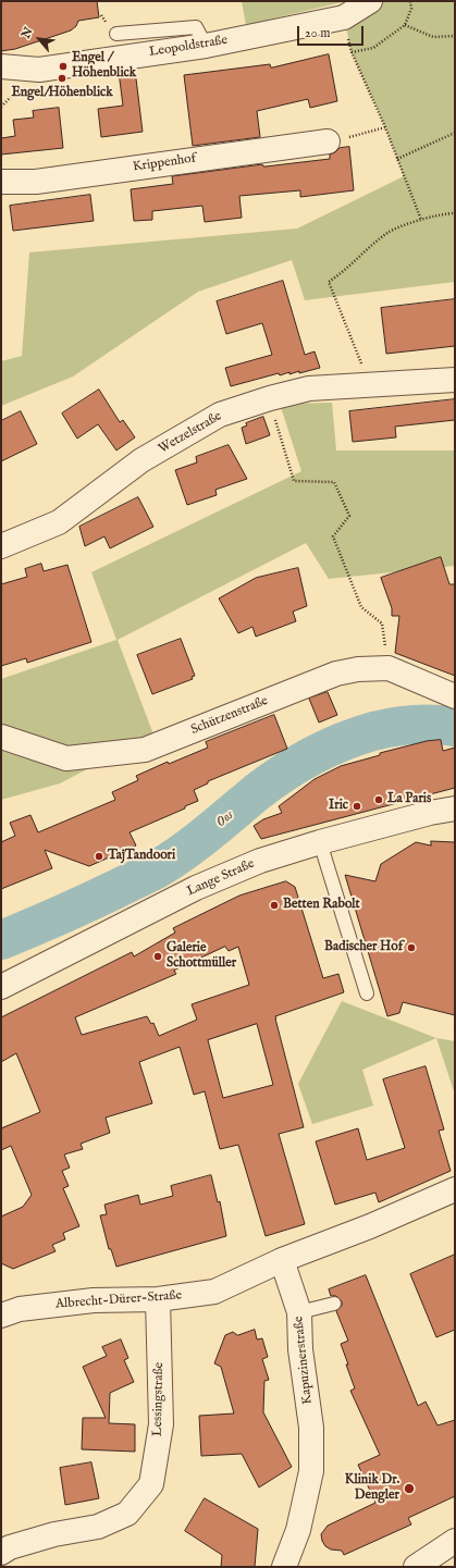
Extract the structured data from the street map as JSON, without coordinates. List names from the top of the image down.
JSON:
{
  "streets": {
    "street": [
      "Leopoldstraße",
      "Krippenhof",
      "Wetzelstraße",
      "Schützenstraße",
      "Lange Straße",
      "Albrecht-Dürer-Straße",
      "Kapuzinerstraße",
      "Lessingstraße"
    ]
  },
  "crossings": [
    ["Albrecht-Dürer-Straße", "Kapuzinerstraße"],
    ["Albrecht-Dürer-Straße", "Lessingstraße"]
  ],
  "water": ["Oos"],
  "places": [
    "Engel / Höhenblick",
    "Engel/Höhenblick",
    "La Paris",
    "Iric",
    "TajTandoori",
    "Betten Rabolt",
    "Badischer Hof",
    "Galerie Schottmüller",
    "Klinik Dr. Dengler"
  ],
  "scale_bar": "20 m",
  "north": "top left"
}
